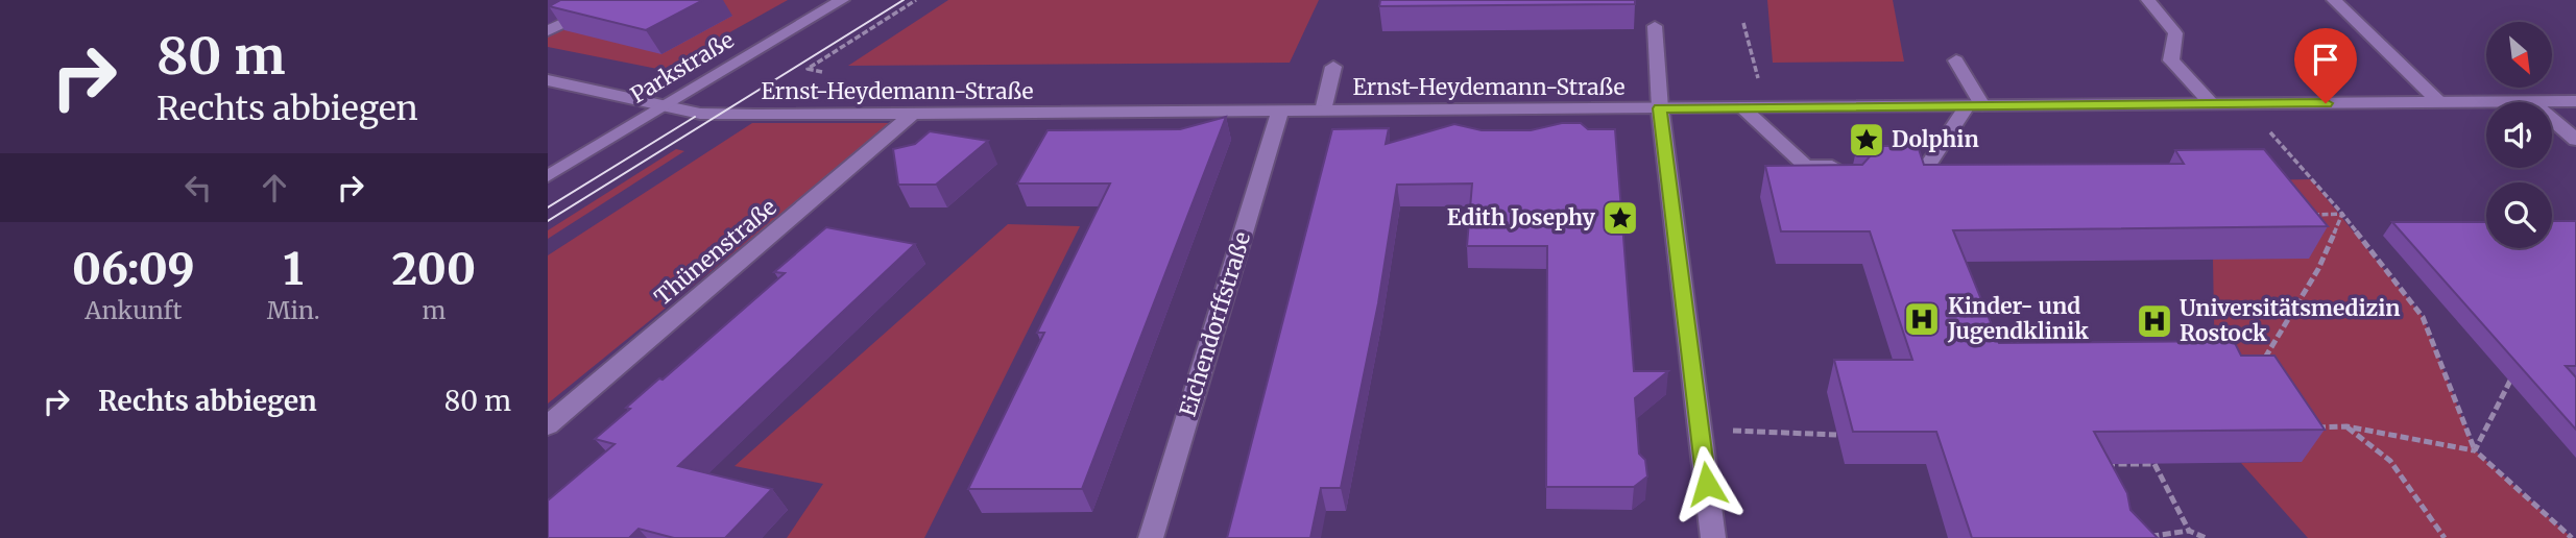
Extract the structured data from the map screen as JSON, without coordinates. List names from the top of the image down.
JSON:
{
  "streets": {
    "street": [
      "Parkstraße",
      "Ernst-Heydemann-Straße",
      "Thünenstraße",
      "Eichendorffstraße"
    ]
  },
  "crossings": [
    ["Parkstraße", "Ernst-Heydemann-Straße"],
    ["Ernst-Heydemann-Straße", "Thünenstraße"],
    ["Ernst-Heydemann-Straße", "Eichendorffstraße"]
  ],
  "places": {
    "place": ["Dolphin", "Edith Josephy"],
    "hospital": ["Kinder- und Jugendklinik", "Universitätsmedizin Rostock"]
  },
  "north": "bottom right",
  "page": {
    "turn": ["80 m", "Rechts abbiegen"],
    "eta": [
      "06:09",
      "Ankunft",
      "1",
      "Min.",
      "200",
      "m"
    ],
    "list": [
      {
        "name": "Rechts abbiegen",
        "value": "80 m"
      }
    ]
  }
}
